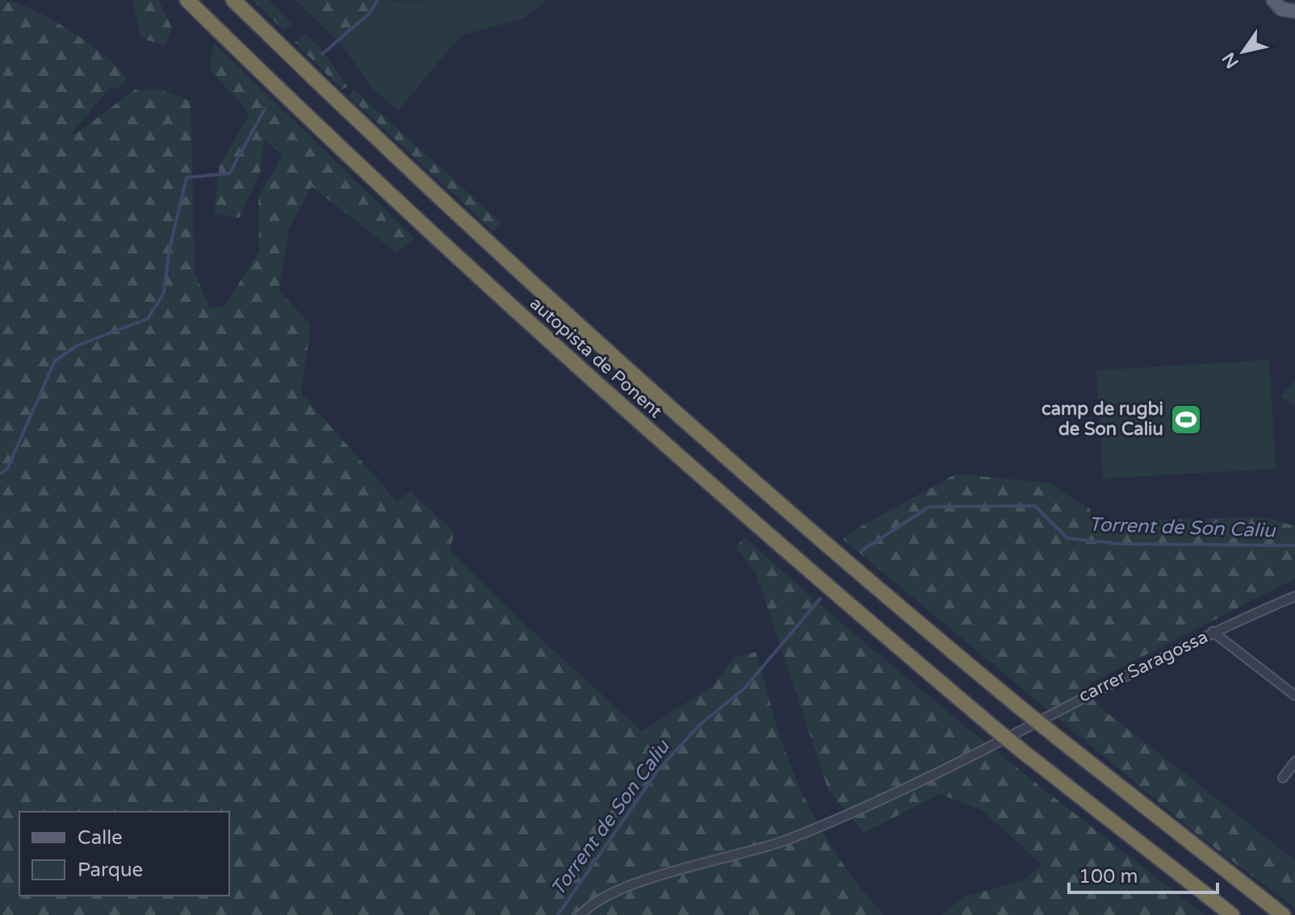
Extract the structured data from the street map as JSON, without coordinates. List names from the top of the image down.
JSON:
{
  "streets": {
    "highway": ["autopista de Ponent"],
    "street": ["carrer Saragossa"]
  },
  "water": ["Torrent de Son Caliu"],
  "places": {
    "sports": ["camp de rugbi de Son Caliu"]
  },
  "legend": ["Calle", "Parque"],
  "scale_bar": "100 m",
  "north": "bottom left"
}
